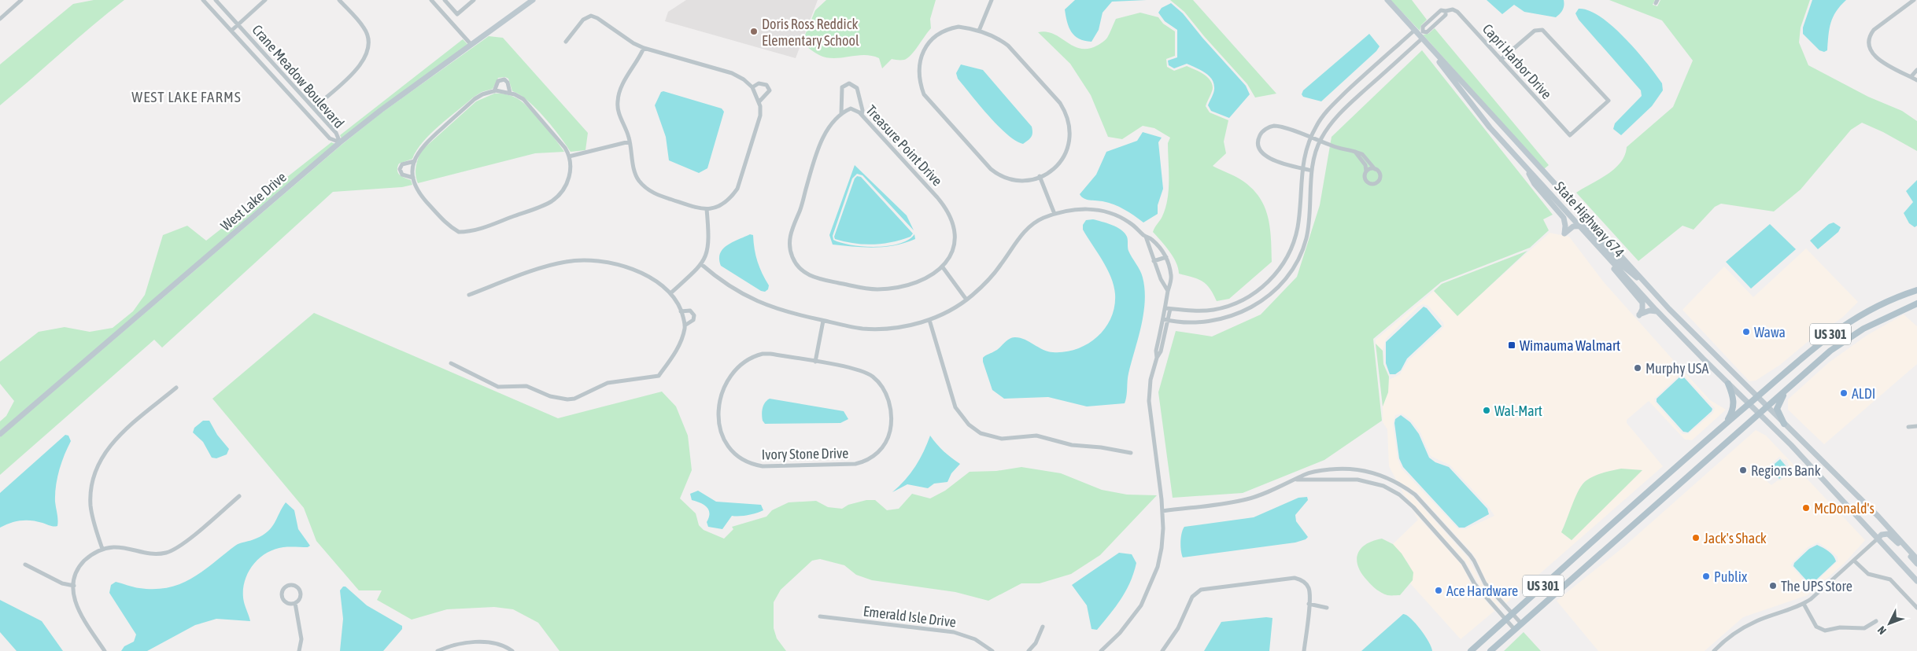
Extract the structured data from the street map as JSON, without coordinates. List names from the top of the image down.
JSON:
{
  "streets": {
    "main road": ["West Lake Drive", "State Highway 674", "US 301"],
    "street": [
      "Capri Harbor Drive",
      "Crane Meadow Boulevard",
      "Treasure Point Drive",
      "Ivory Stone Drive",
      "Emerald Isle Drive"
    ]
  },
  "crossings": [
    ["Capri Harbor Drive", "State Highway 674"],
    ["Crane Meadow Boulevard", "West Lake Drive"],
    ["State Highway 674", "US 301"]
  ],
  "districts": ["WEST LAKE FARMS"],
  "places": {
    "other": [
      "Doris Ross Reddick Elementary School",
      "Wawa",
      "Murphy USA",
      "ALDI",
      "Wal-Mart",
      "Regions Bank",
      "McDonald's",
      "Jack's Shack",
      "Publix",
      "The UPS Store",
      "Ace Hardware"
    ],
    "transit": ["Wimauma Walmart"]
  },
  "north": "bottom left"
}
